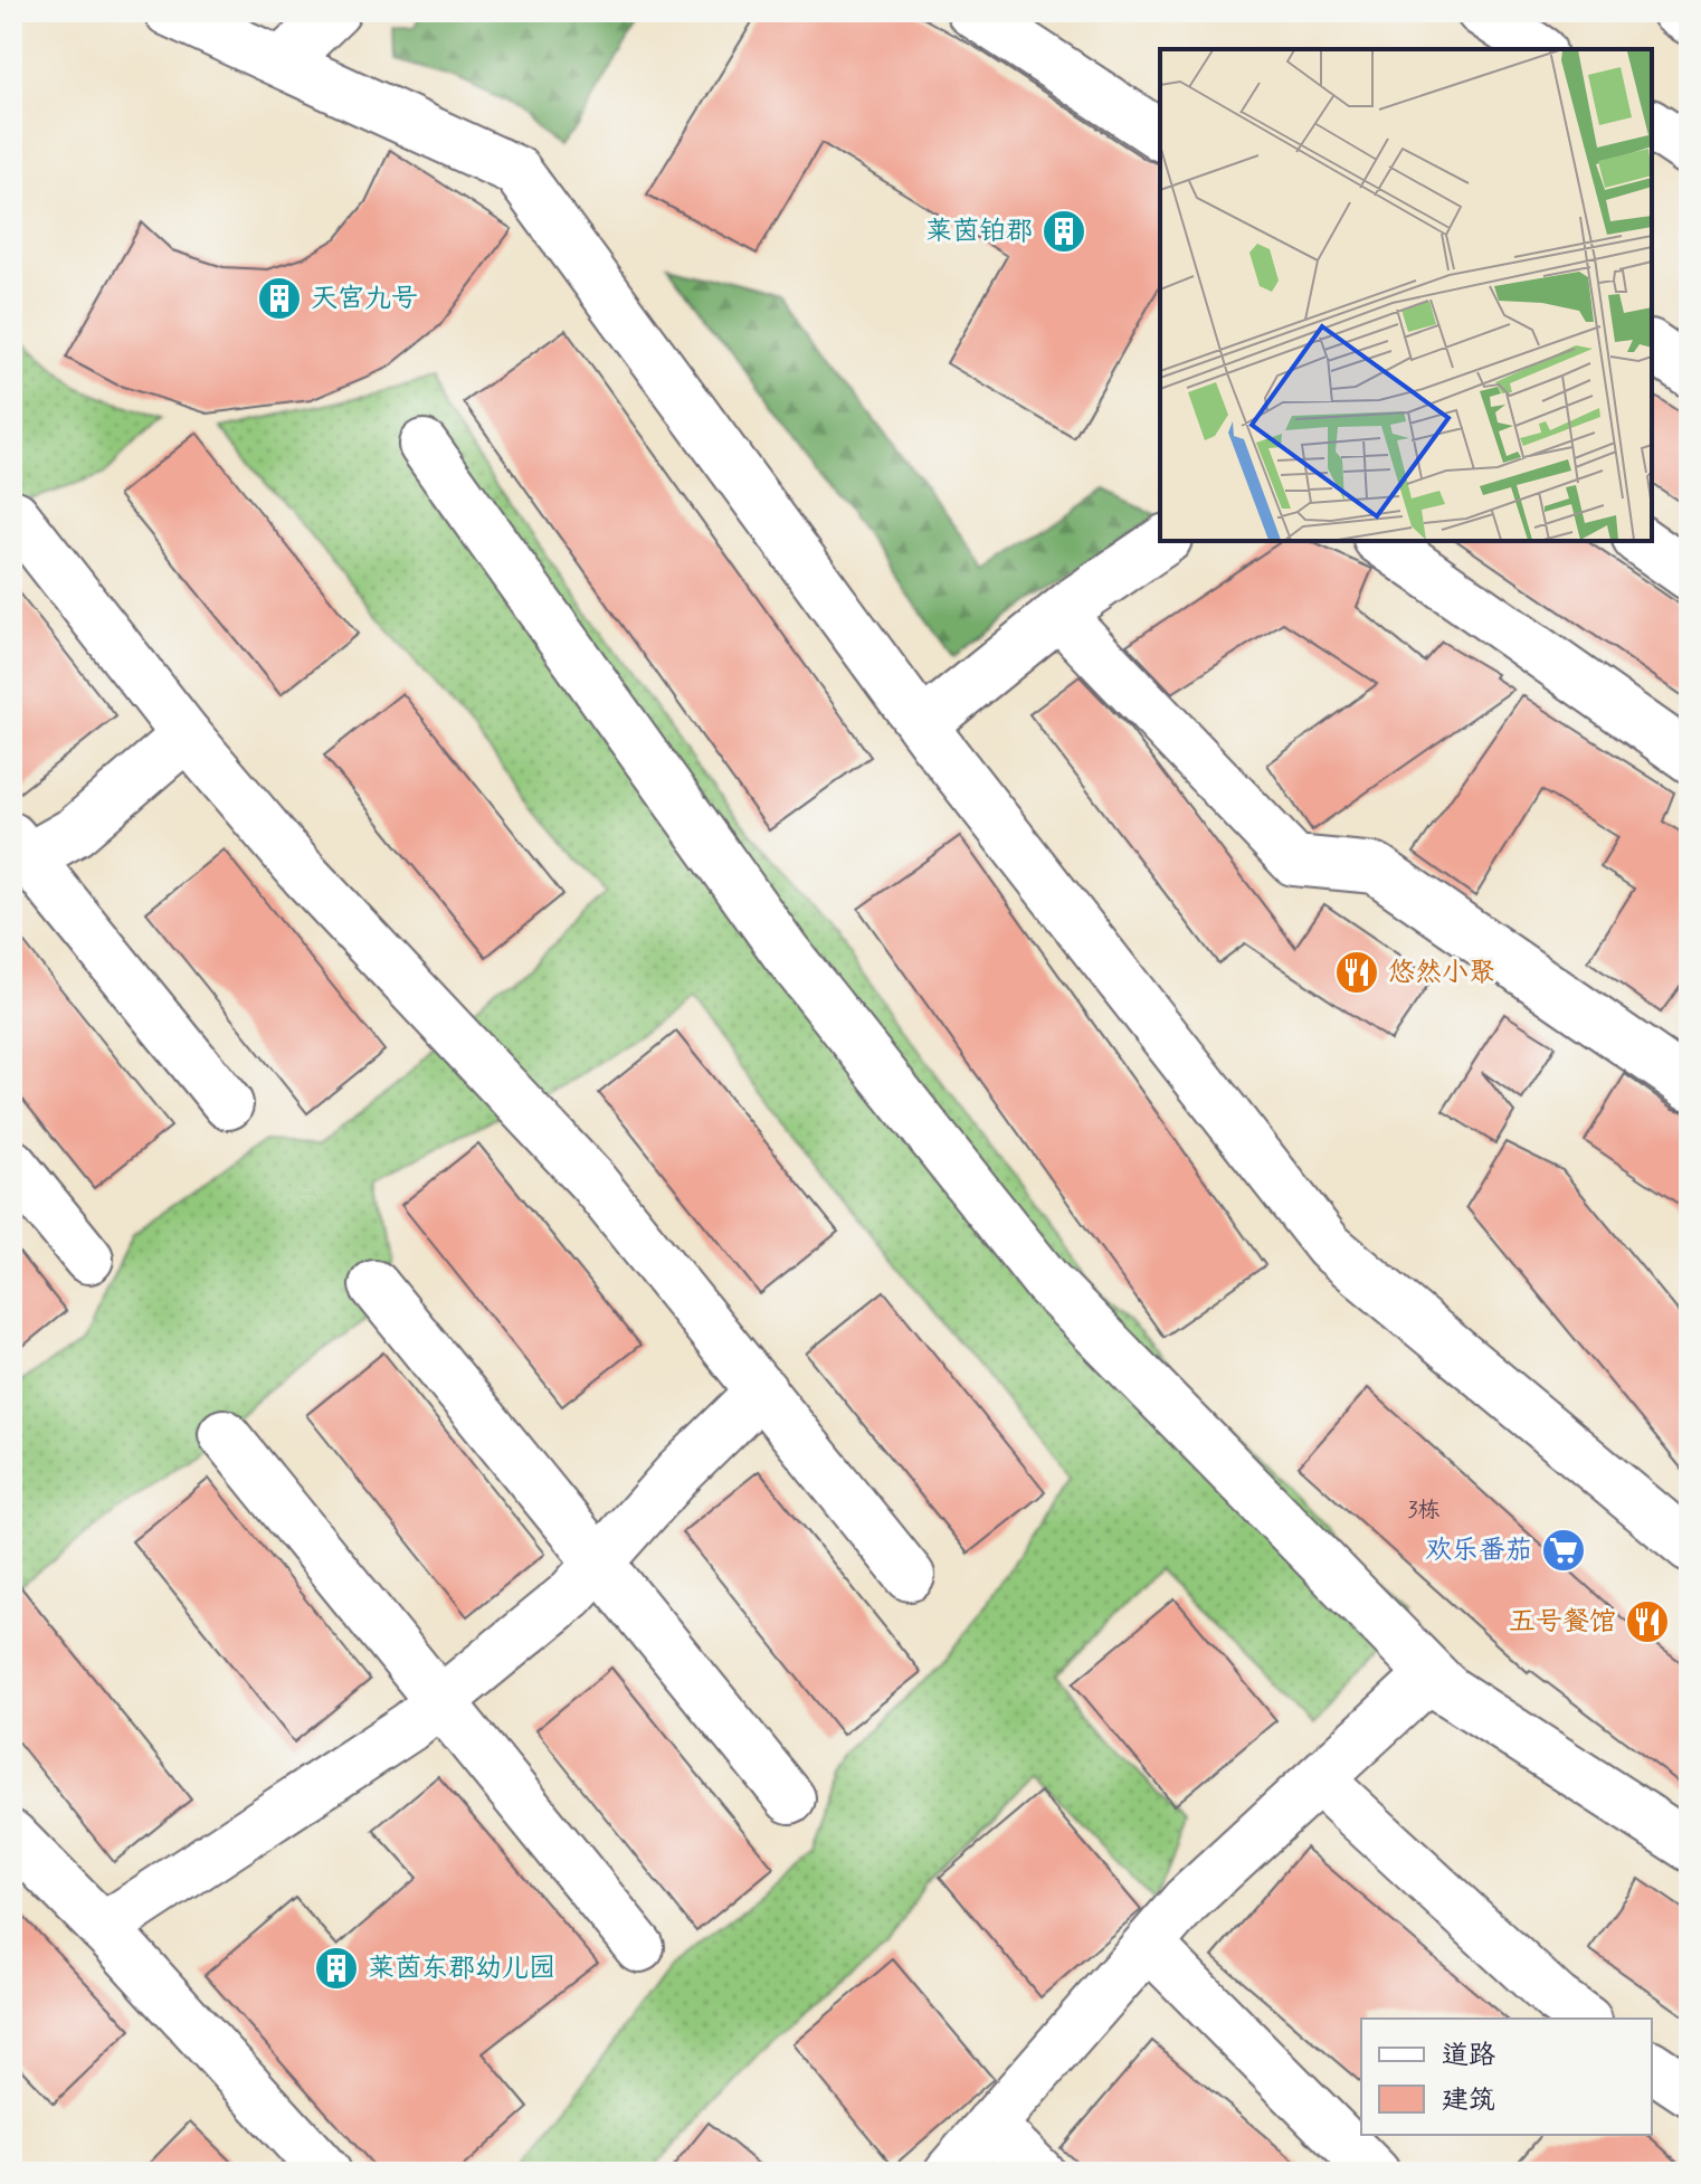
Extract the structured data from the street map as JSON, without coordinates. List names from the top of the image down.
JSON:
{
  "places": {
    "building": ["莱茵铂郡", "天宫九号", "莱茵东郡幼儿园"],
    "restaurant": ["悠然小聚", "五号餐馆"],
    "supermarket": ["欢乐番茄"]
  },
  "house_numbers": ["3栋"],
  "legend": ["道路", "建筑"]
}
